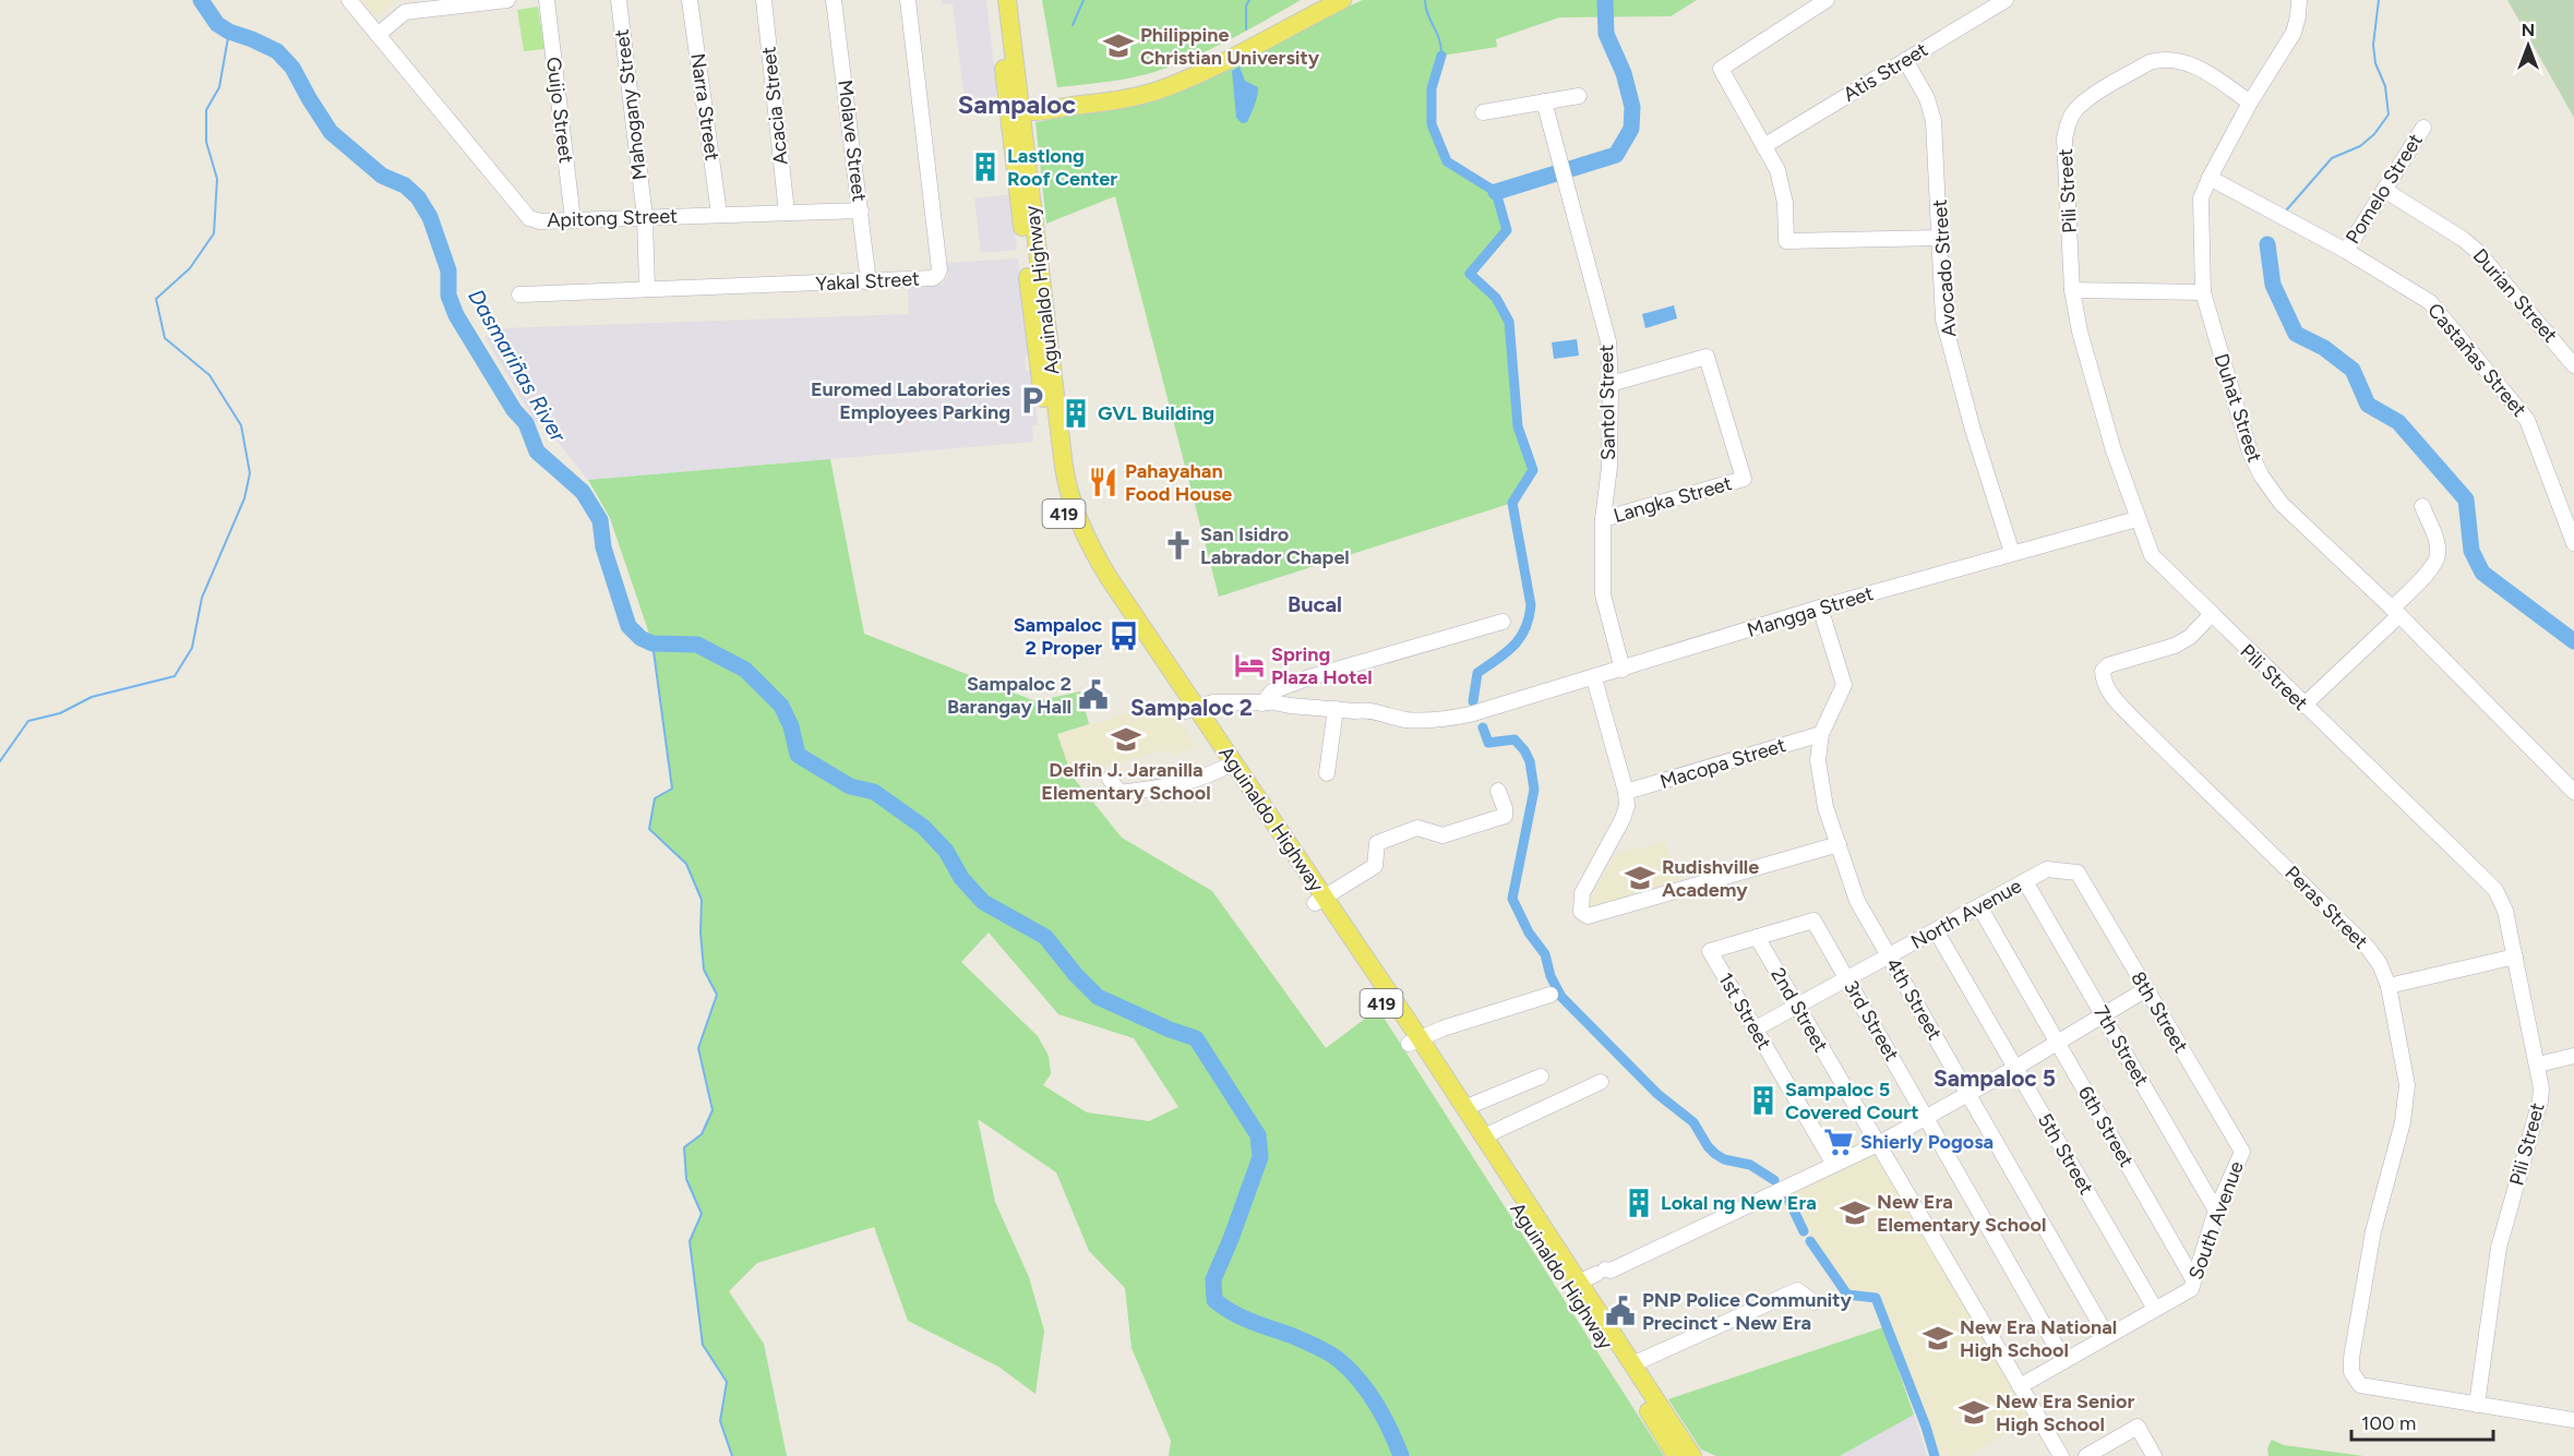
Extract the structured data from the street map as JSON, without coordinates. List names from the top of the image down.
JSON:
{
  "streets": {
    "main road": ["Aguinaldo Highway", "419"],
    "street": [
      "Atis Street",
      "Mahogany Street",
      "Acacia Street",
      "Narra Street",
      "Guijo Street",
      "Molave Street",
      "Pomelo Street",
      "Pili Street",
      "Apitong Street",
      "Avocado Street",
      "Yakal Street",
      "Durian Street",
      "Castañas Street",
      "Santol Street",
      "Duhat Street",
      "Langka Street",
      "Mangga Street",
      "Macopa Street",
      "Peras Street",
      "North Avenue",
      "4th Street",
      "2nd Street",
      "1st Street",
      "8th Street",
      "3rd Street",
      "7th Street",
      "6th Street",
      "5th Street",
      "South Avenue"
    ]
  },
  "crossings": [
    ["Atis Street", "Avocado Street"],
    ["Mahogany Street", "Apitong Street"],
    ["Mahogany Street", "Yakal Street"],
    ["Acacia Street", "Apitong Street"],
    ["Narra Street", "Apitong Street"],
    ["Guijo Street", "Apitong Street"],
    ["Molave Street", "Apitong Street"],
    ["Molave Street", "Yakal Street"],
    ["Pomelo Street", "Durian Street"],
    ["Pomelo Street", "Castañas Street"],
    ["Pili Street", "Duhat Street"],
    ["Pili Street", "Mangga Street"],
    ["Pili Street", "Peras Street"],
    ["Avocado Street", "Mangga Street"],
    ["Castañas Street", "Duhat Street"],
    ["Santol Street", "Langka Street"],
    ["Santol Street", "Mangga Street"],
    ["Macopa Street", "4th Street"],
    ["North Avenue", "4th Street"],
    ["North Avenue", "2nd Street"],
    ["North Avenue", "1st Street"],
    ["North Avenue", "8th Street"],
    ["North Avenue", "3rd Street"],
    ["North Avenue", "7th Street"],
    ["North Avenue", "6th Street"],
    ["North Avenue", "5th Street"],
    ["4th Street", "South Avenue"],
    ["2nd Street", "1st Street"],
    ["2nd Street", "South Avenue"],
    ["1st Street", "3rd Street"],
    ["8th Street", "South Avenue"],
    ["3rd Street", "South Avenue"],
    ["7th Street", "South Avenue"],
    ["6th Street", "South Avenue"],
    ["5th Street", "South Avenue"]
  ],
  "districts": [
    "Sampaloc",
    "Bucal",
    "Sampaloc 2",
    "Sampaloc 5"
  ],
  "water": ["Dasmariñas River"],
  "places": {
    "school or university": [
      "Philippine Christian University",
      "Delfin J. Jaranilla Elementary School",
      "Rudishville Academy",
      "New Era Elementary School",
      "New Era National High School",
      "New Era Senior High School"
    ],
    "building": [
      "Lastlong Roof Center",
      "GVL Building",
      "Sampaloc 5 Covered Court",
      "Lokal ng New Era"
    ],
    "parking": ["Euromed Laboratories Employees Parking"],
    "restaurant": ["Pahayahan Food House"],
    "church": ["San Isidro Labrador Chapel"],
    "bus stop": ["Sampaloc 2 Proper"],
    "hotel": ["Spring Plaza Hotel"],
    "public building": ["Sampaloc 2 Barangay Hall", "PNP Police Community Precinct - New Era"],
    "supermarket": ["Shierly Pogosa"]
  },
  "scale_bar": "100 m",
  "north": "top"
}
